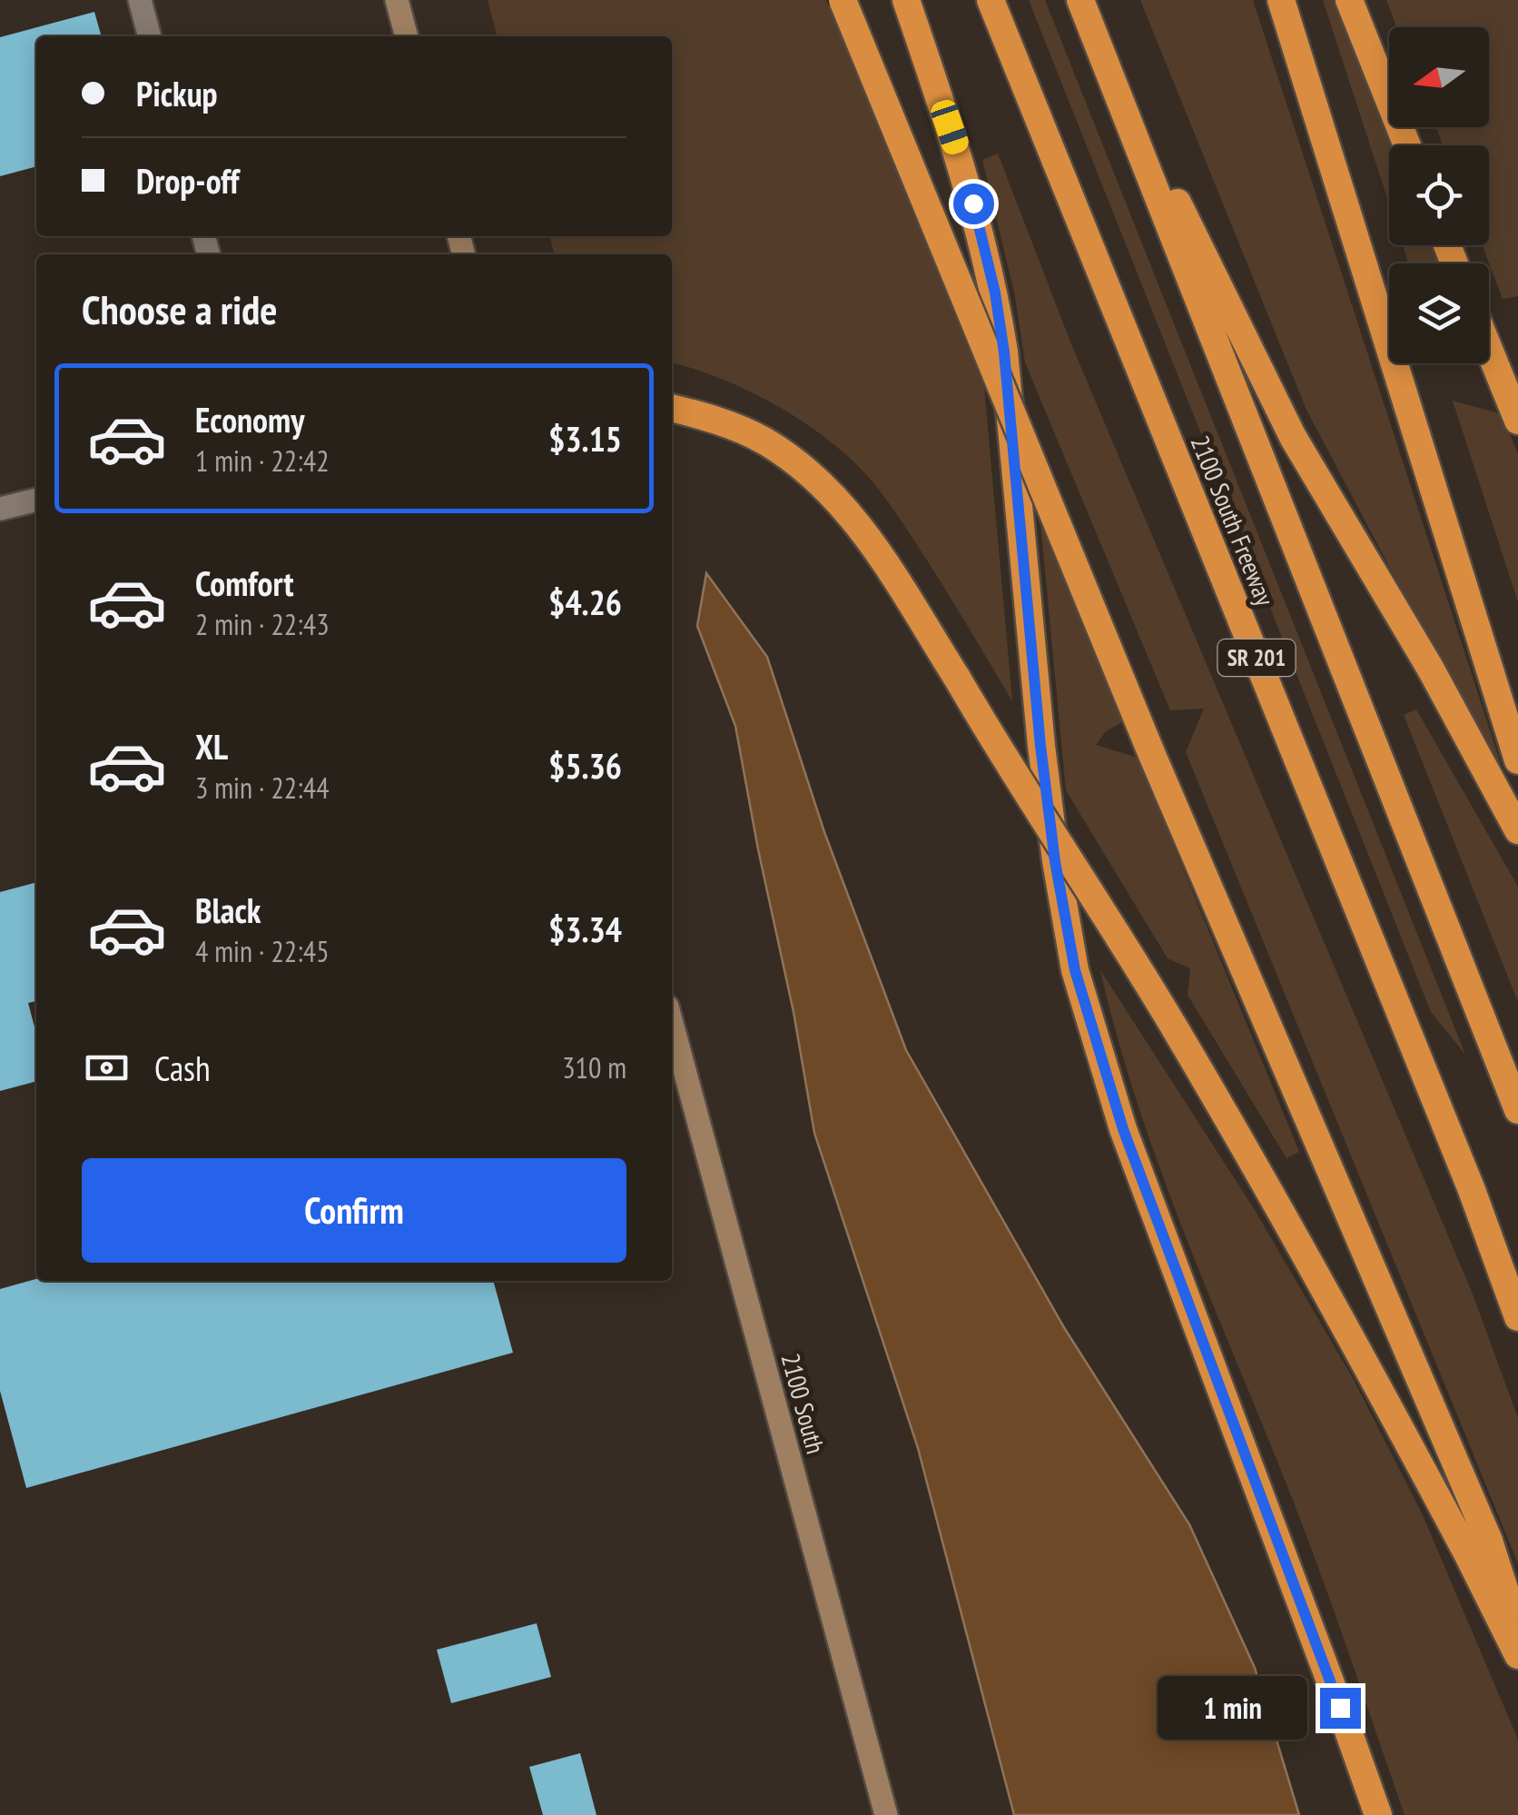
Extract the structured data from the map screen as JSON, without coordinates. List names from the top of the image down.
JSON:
{
  "streets": {
    "highway": ["2100 South Freeway", "SR 201"],
    "main road": ["2100 South"]
  },
  "north": "left",
  "page": {
    "banner": ["Pickup", "Drop-off"],
    "heading": "Choose a ride",
    "list": [
      {
        "name": "Economy",
        "note": "1 min · 22:42",
        "value": "$3.15"
      },
      {
        "name": "Comfort",
        "note": "2 min · 22:43",
        "value": "$4.26"
      },
      {
        "name": "XL",
        "note": "3 min · 22:44",
        "value": "$5.36"
      },
      {
        "name": "Black",
        "note": "4 min · 22:45",
        "value": "$3.34"
      }
    ],
    "pay": ["Cash", "310 m"],
    "buttons": "Confirm",
    "bubble": "1 min"
  }
}
